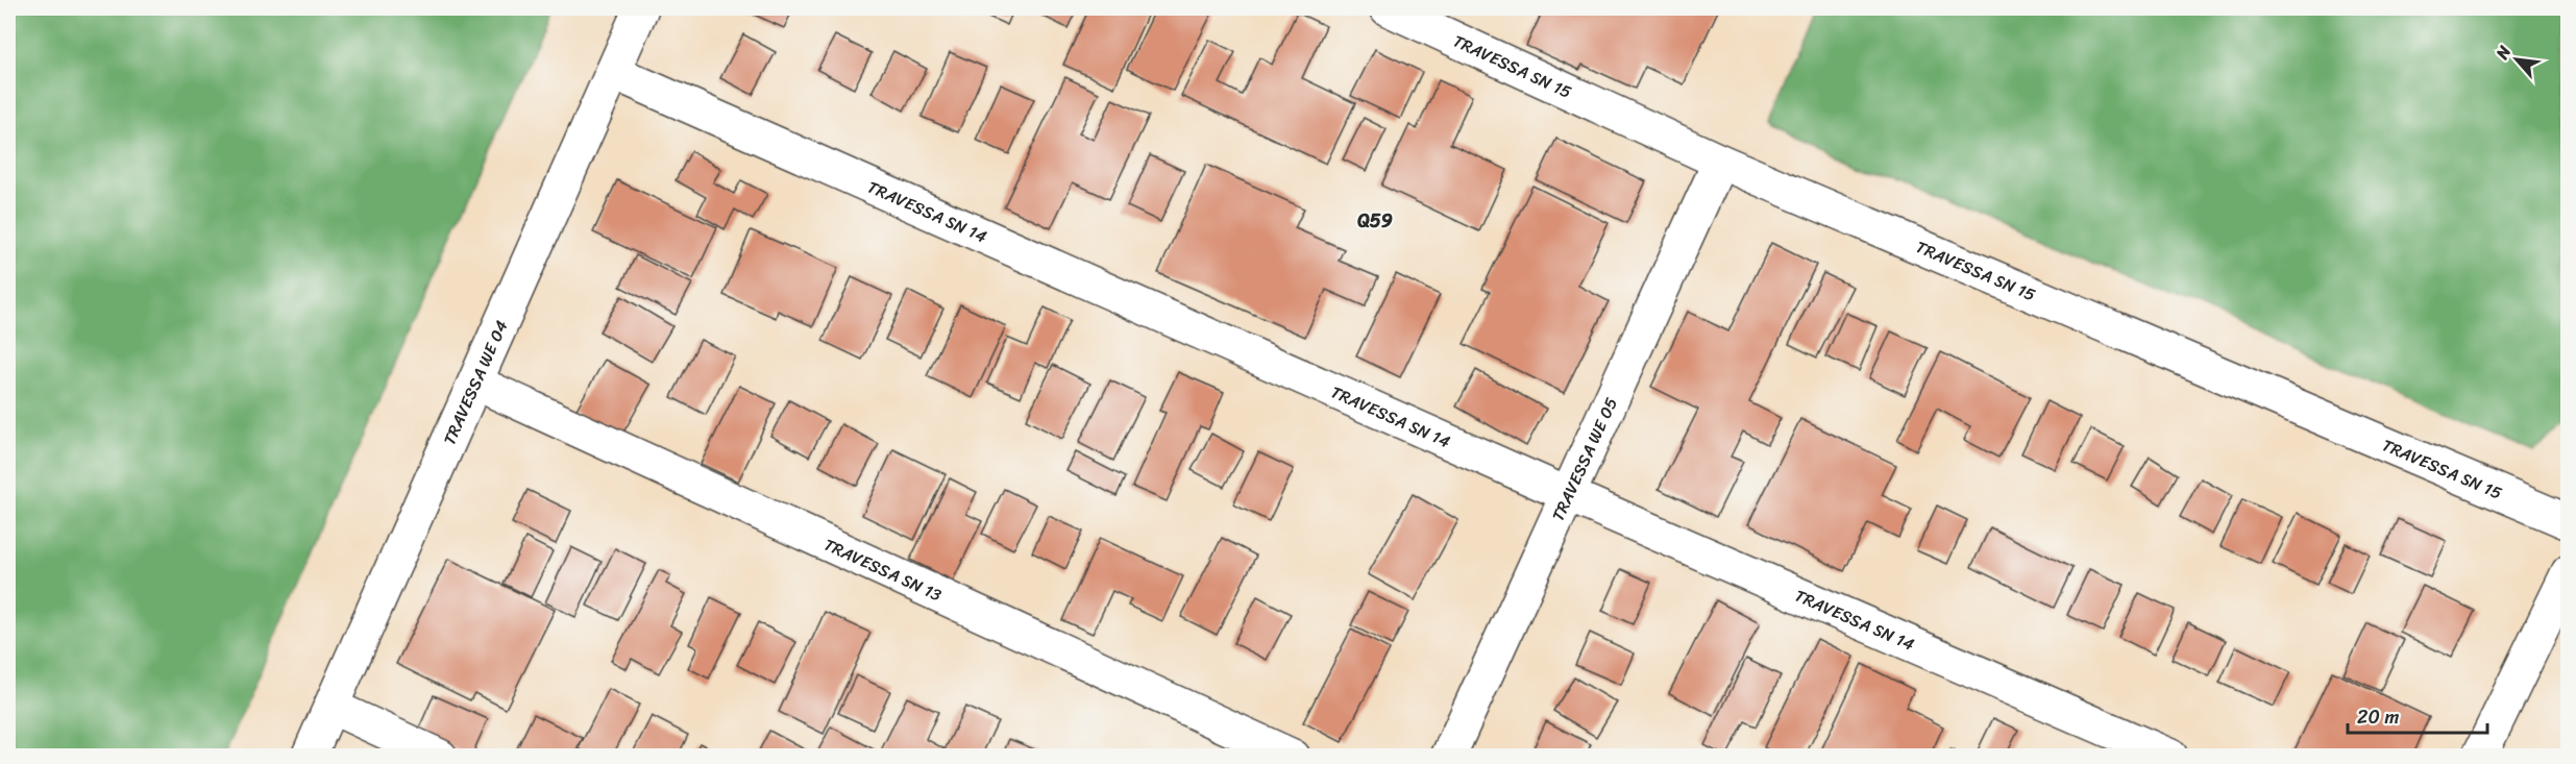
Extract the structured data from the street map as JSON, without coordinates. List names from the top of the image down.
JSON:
{
  "streets": {
    "street": [
      "TRAVESSA SN 15",
      "TRAVESSA SN 14",
      "TRAVESSA WE 04",
      "TRAVESSA WE 05",
      "TRAVESSA SN 13"
    ]
  },
  "crossings": [
    ["TRAVESSA SN 15", "TRAVESSA WE 05"],
    ["TRAVESSA SN 14", "TRAVESSA WE 04"],
    ["TRAVESSA SN 14", "TRAVESSA WE 05"],
    ["TRAVESSA WE 04", "TRAVESSA SN 13"]
  ],
  "districts": ["Q59"],
  "scale_bar": "20 m",
  "north": "top left"
}
